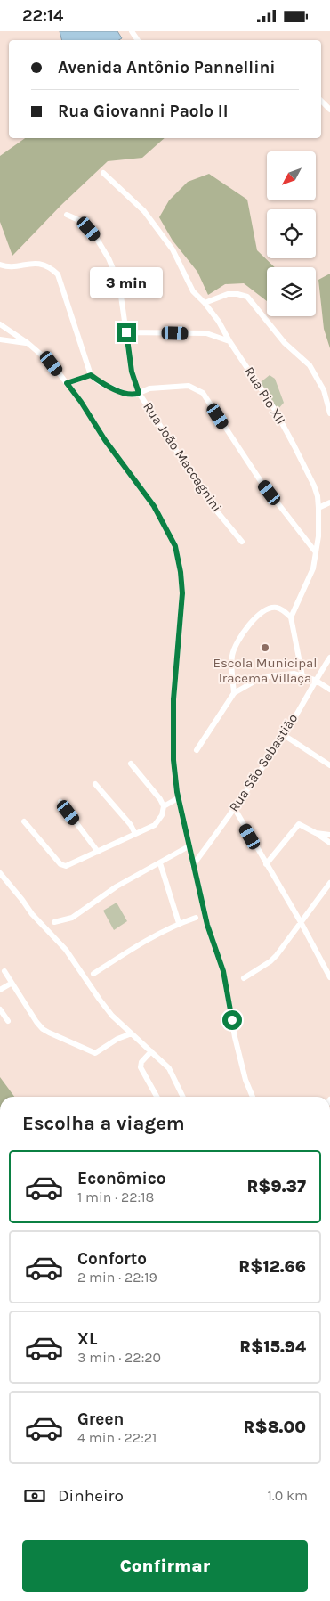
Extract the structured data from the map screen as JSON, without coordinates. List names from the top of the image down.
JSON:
{
  "streets": {
    "street": ["Rua Pio XII", "Rua João Maccagnini", "Rua São Sebastião"]
  },
  "places": ["Escola Municipal Iracema Villaça"],
  "north": "bottom left",
  "page": {
    "status": "22:14",
    "banner": ["Avenida Antônio Pannellini", "Rua Giovanni Paolo II"],
    "bubble": "3 min",
    "heading": "Escolha a viagem",
    "list": [
      {
        "name": "Econômico",
        "note": "1 min · 22:18",
        "value": "R$9.37"
      },
      {
        "name": "Conforto",
        "note": "2 min · 22:19",
        "value": "R$12.66"
      },
      {
        "name": "XL",
        "note": "3 min · 22:20",
        "value": "R$15.94"
      },
      {
        "name": "Green",
        "note": "4 min · 22:21",
        "value": "R$8.00"
      }
    ],
    "pay": ["Dinheiro", "1.0 km"],
    "buttons": "Confirmar"
  }
}
